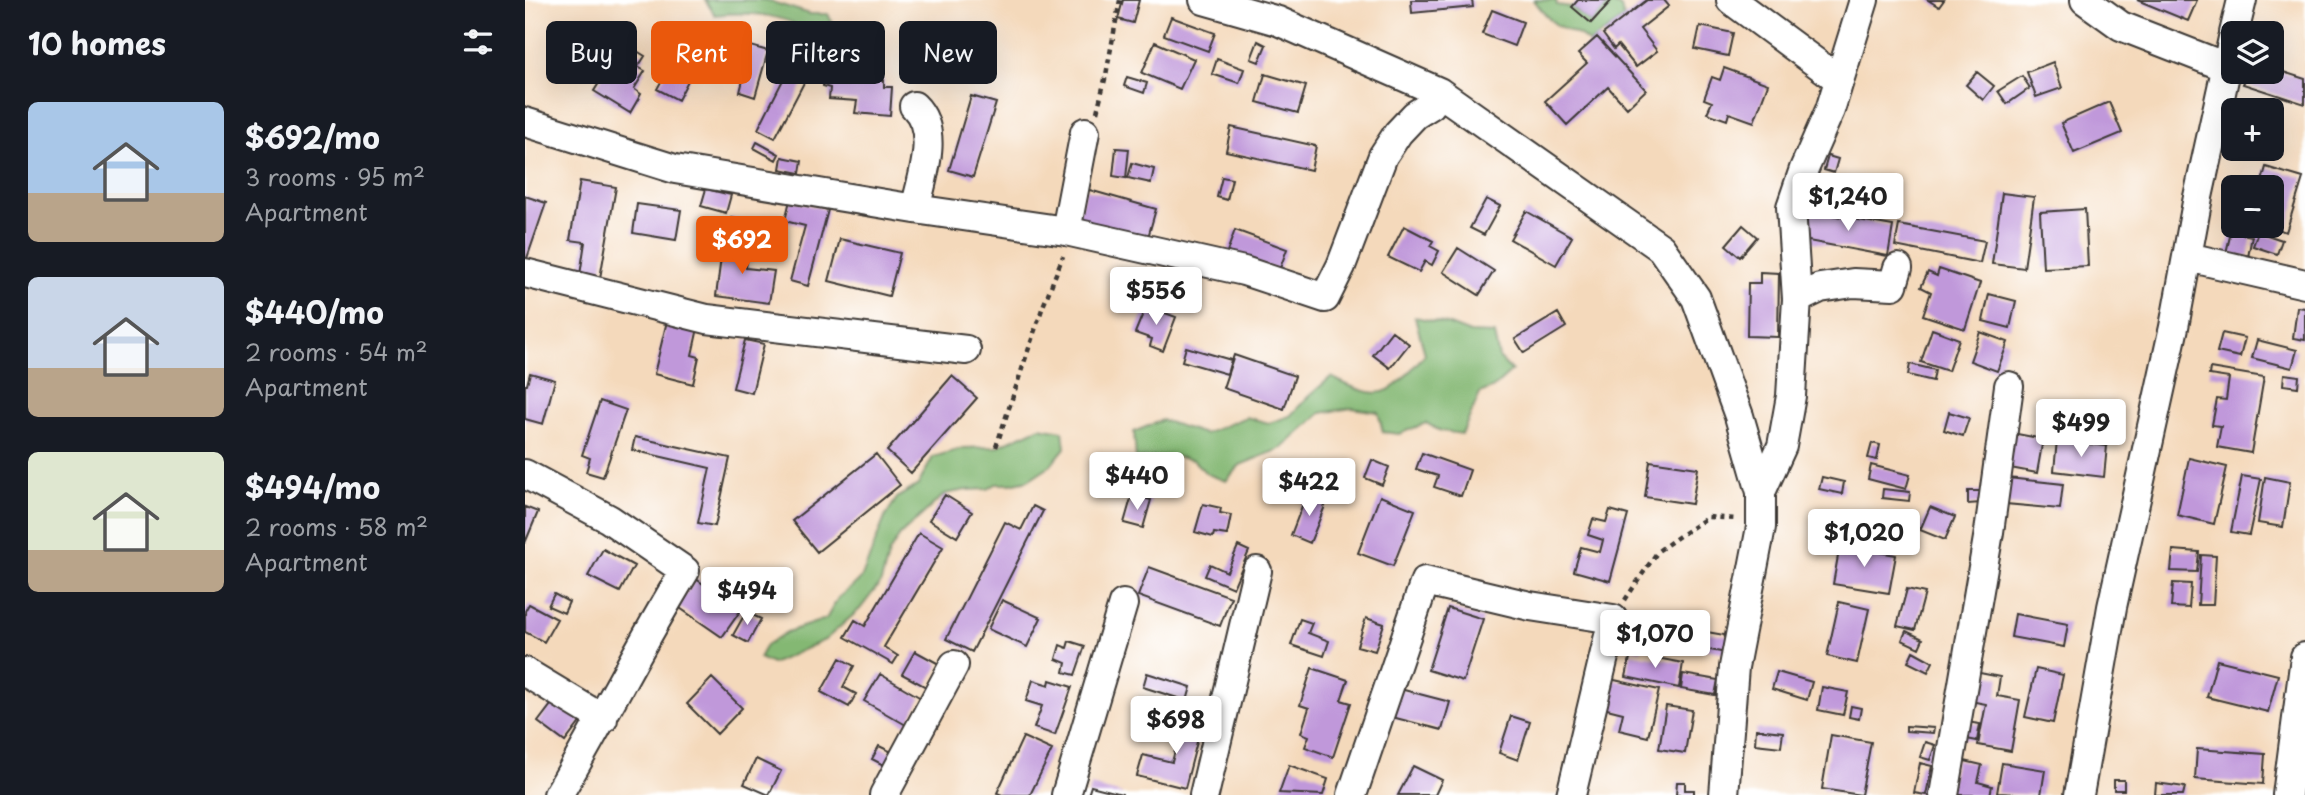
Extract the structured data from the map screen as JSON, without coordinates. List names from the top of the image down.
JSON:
{
  "page": {
    "heading": "10 homes",
    "map_buttons": ["+", "−"],
    "chip": [
      "Buy",
      "Rent",
      "Filters",
      "New"
    ],
    "list": [
      {
        "name": "$692/mo",
        "note": "3 rooms · 95 m² · Apartment"
      },
      {
        "name": "$440/mo",
        "note": "2 rooms · 54 m² · Apartment"
      },
      {
        "name": "$494/mo",
        "note": "2 rooms · 58 m² · Apartment"
      }
    ],
    "price": [
      "$1,240",
      "$692",
      "$556",
      "$499",
      "$440",
      "$422",
      "$1,020",
      "$494",
      "$1,070",
      "$698"
    ]
  }
}
